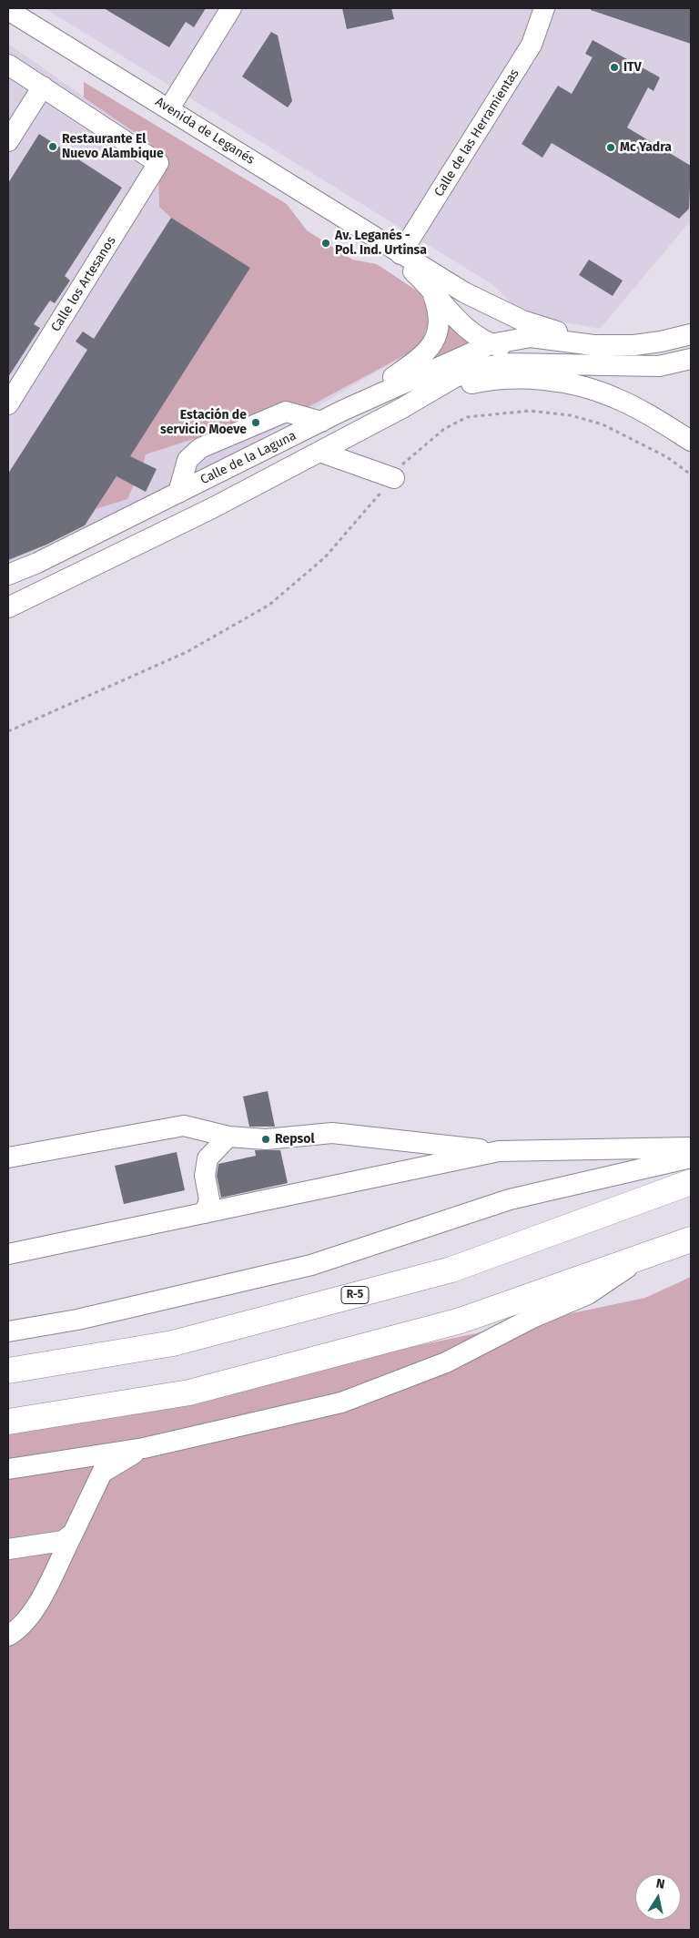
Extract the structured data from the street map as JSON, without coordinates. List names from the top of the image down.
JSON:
{
  "streets": {
    "highway": ["R-5"],
    "street": [
      "Avenida de Leganés",
      "Calle de las Herramientas",
      "Calle los Artesanos",
      "Calle de la Laguna"
    ]
  },
  "crossings": [
    ["Avenida de Leganés", "Calle de las Herramientas"],
    ["Avenida de Leganés", "Calle de la Laguna"]
  ],
  "places": [
    "ITV",
    "Restaurante El Nuevo Alambique",
    "Mc Yadra",
    "Av. Leganés - Pol. Ind. Urtinsa",
    "Estación de servicio Moeve",
    "Repsol"
  ],
  "north": "top"
}
